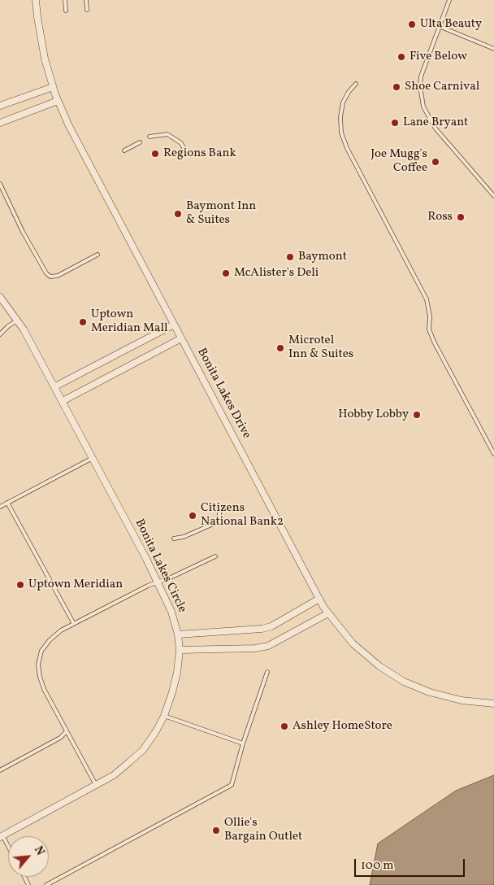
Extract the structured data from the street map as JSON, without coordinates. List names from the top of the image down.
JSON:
{
  "streets": {
    "street": ["Bonita Lakes Drive", "Bonita Lakes Circle"]
  },
  "places": [
    "Ulta Beauty",
    "Five Below",
    "Shoe Carnival",
    "Lane Bryant",
    "Regions Bank",
    "Joe Mugg's Coffee",
    "Baymont Inn & Suites",
    "Ross",
    "Baymont",
    "McAlister's Deli",
    "Uptown Meridian Mall",
    "Microtel Inn & Suites",
    "Hobby Lobby",
    "Citizens National Bank2",
    "Uptown Meridian",
    "Ashley HomeStore",
    "Ollie's Bargain Outlet"
  ],
  "scale_bar": "100 m",
  "north": "top right"
}
